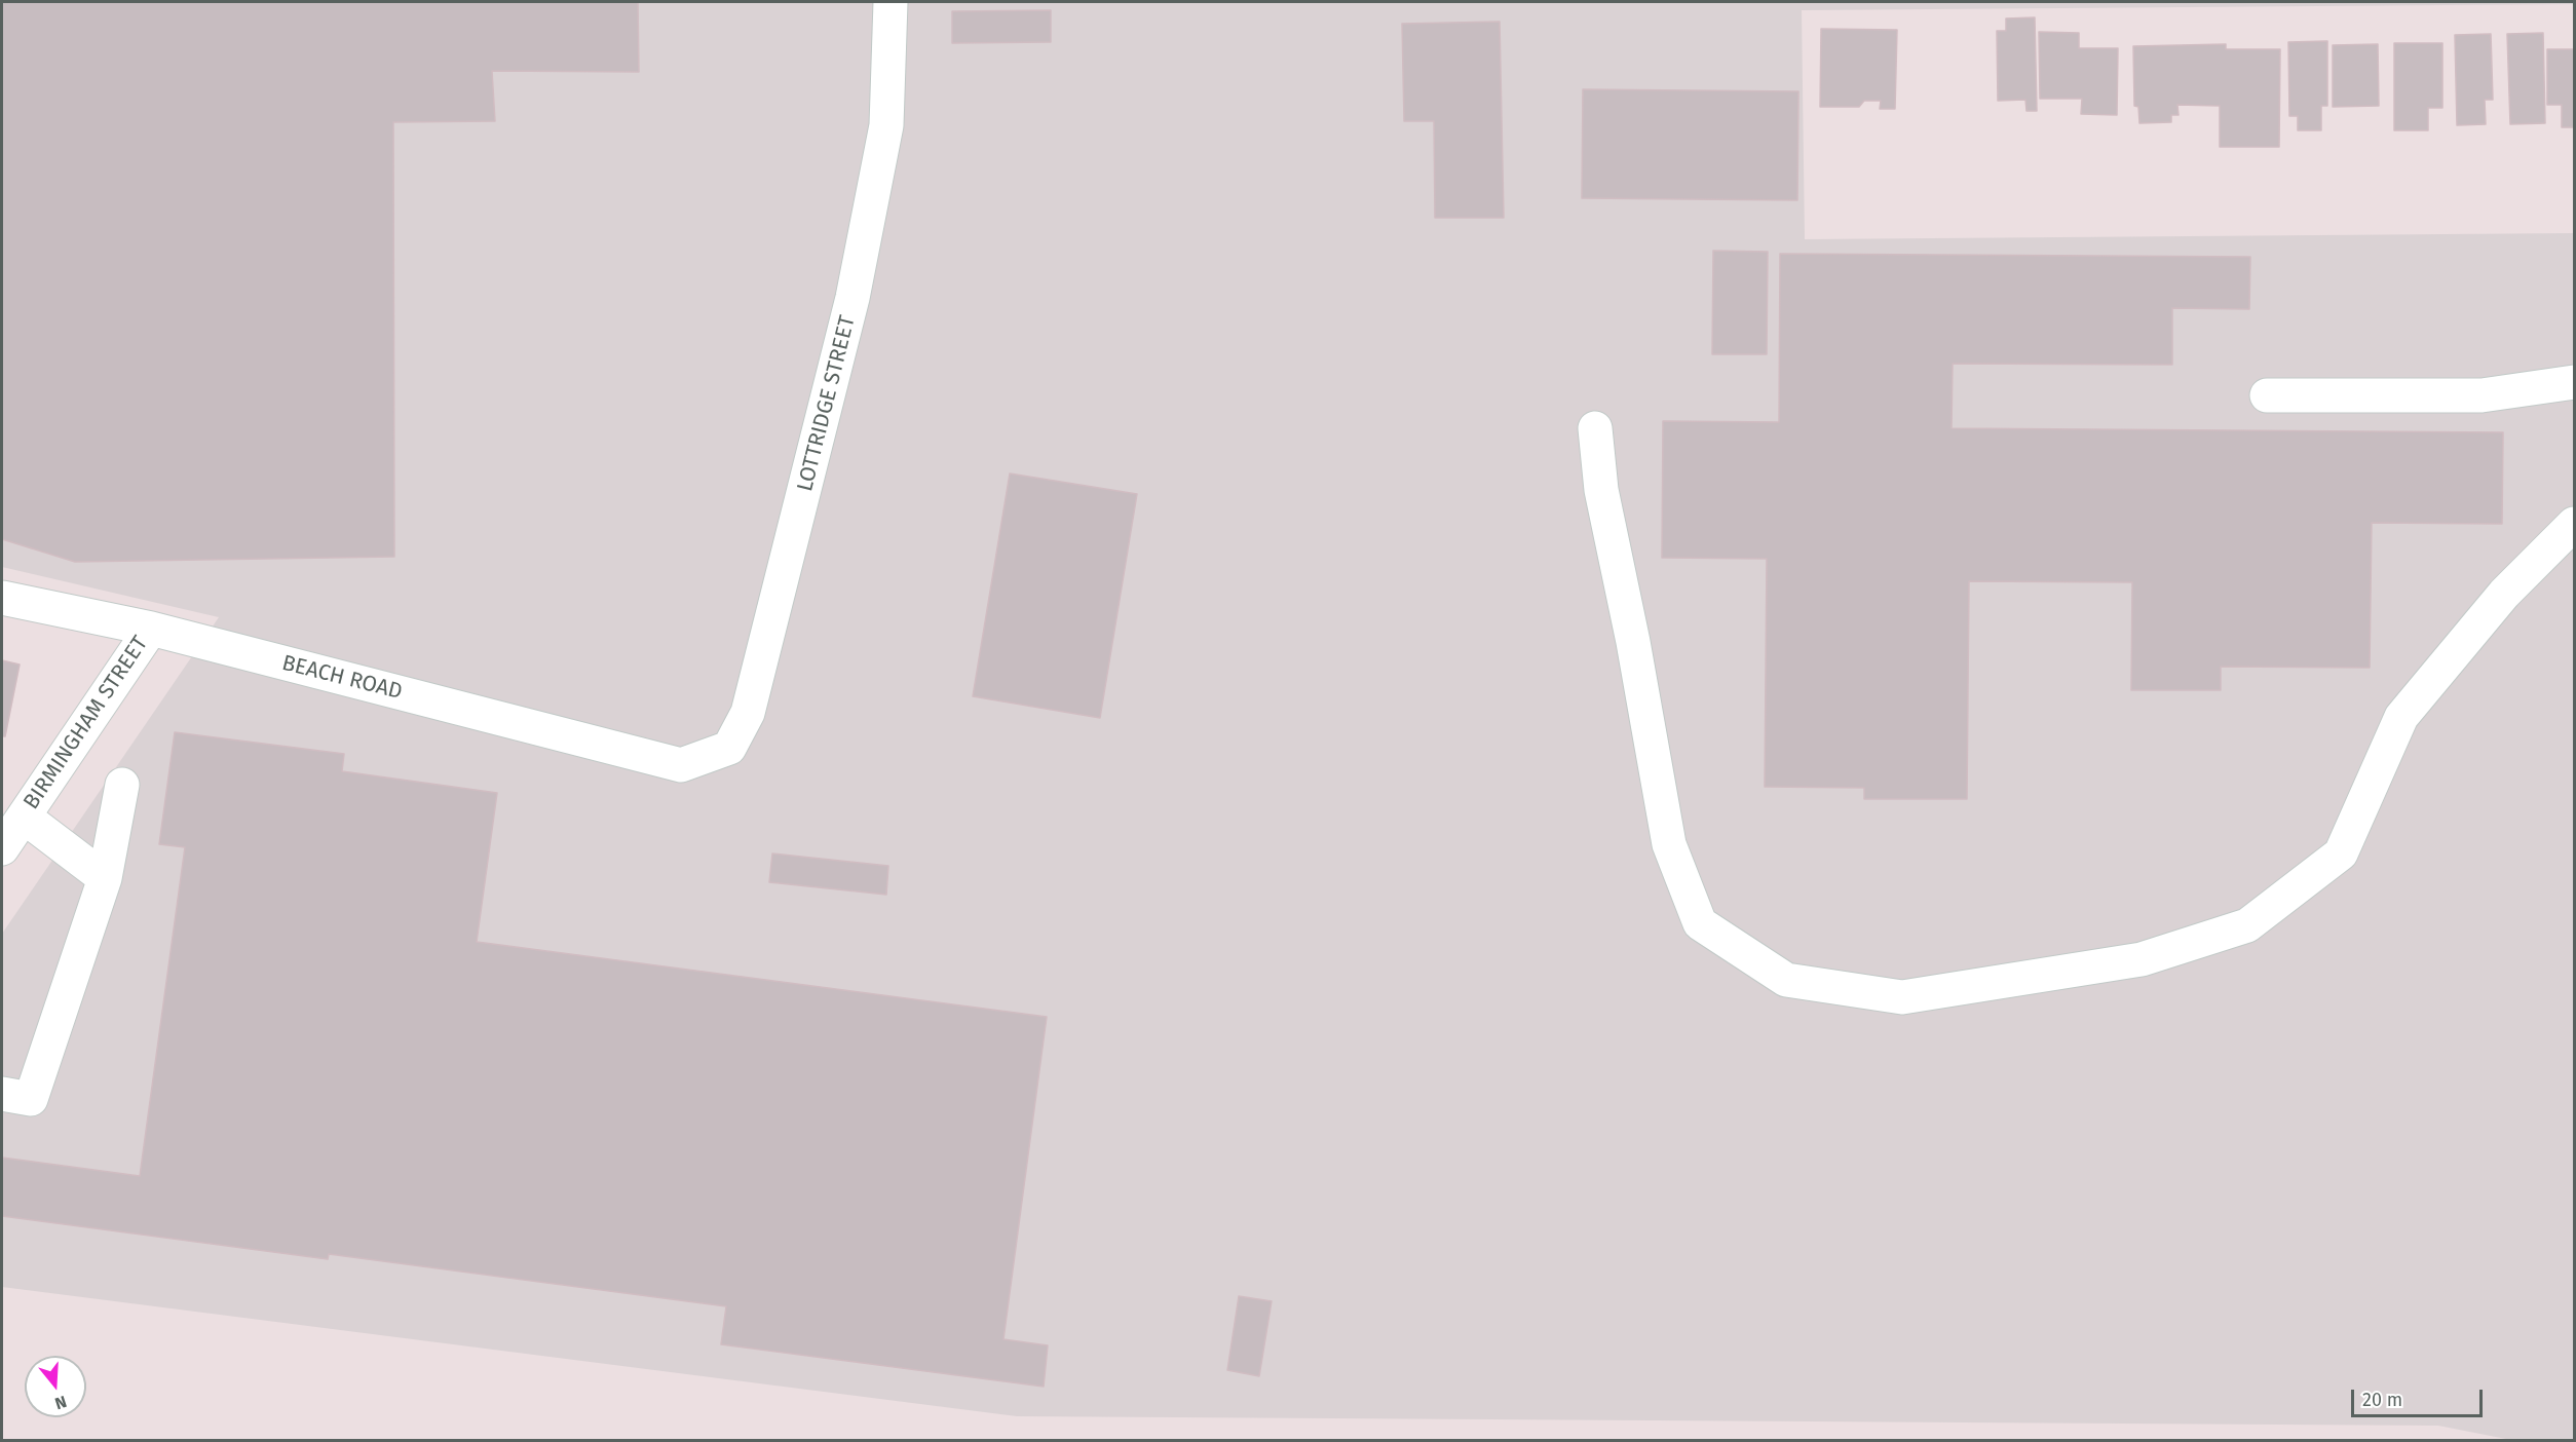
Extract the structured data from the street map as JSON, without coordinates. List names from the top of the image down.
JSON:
{
  "streets": {
    "street": ["LOTTRIDGE STREET", "BEACH ROAD", "BIRMINGHAM STREET"]
  },
  "crossings": [
    ["LOTTRIDGE STREET", "BEACH ROAD"],
    ["BEACH ROAD", "BIRMINGHAM STREET"]
  ],
  "scale_bar": "20 m",
  "north": "bottom"
}
